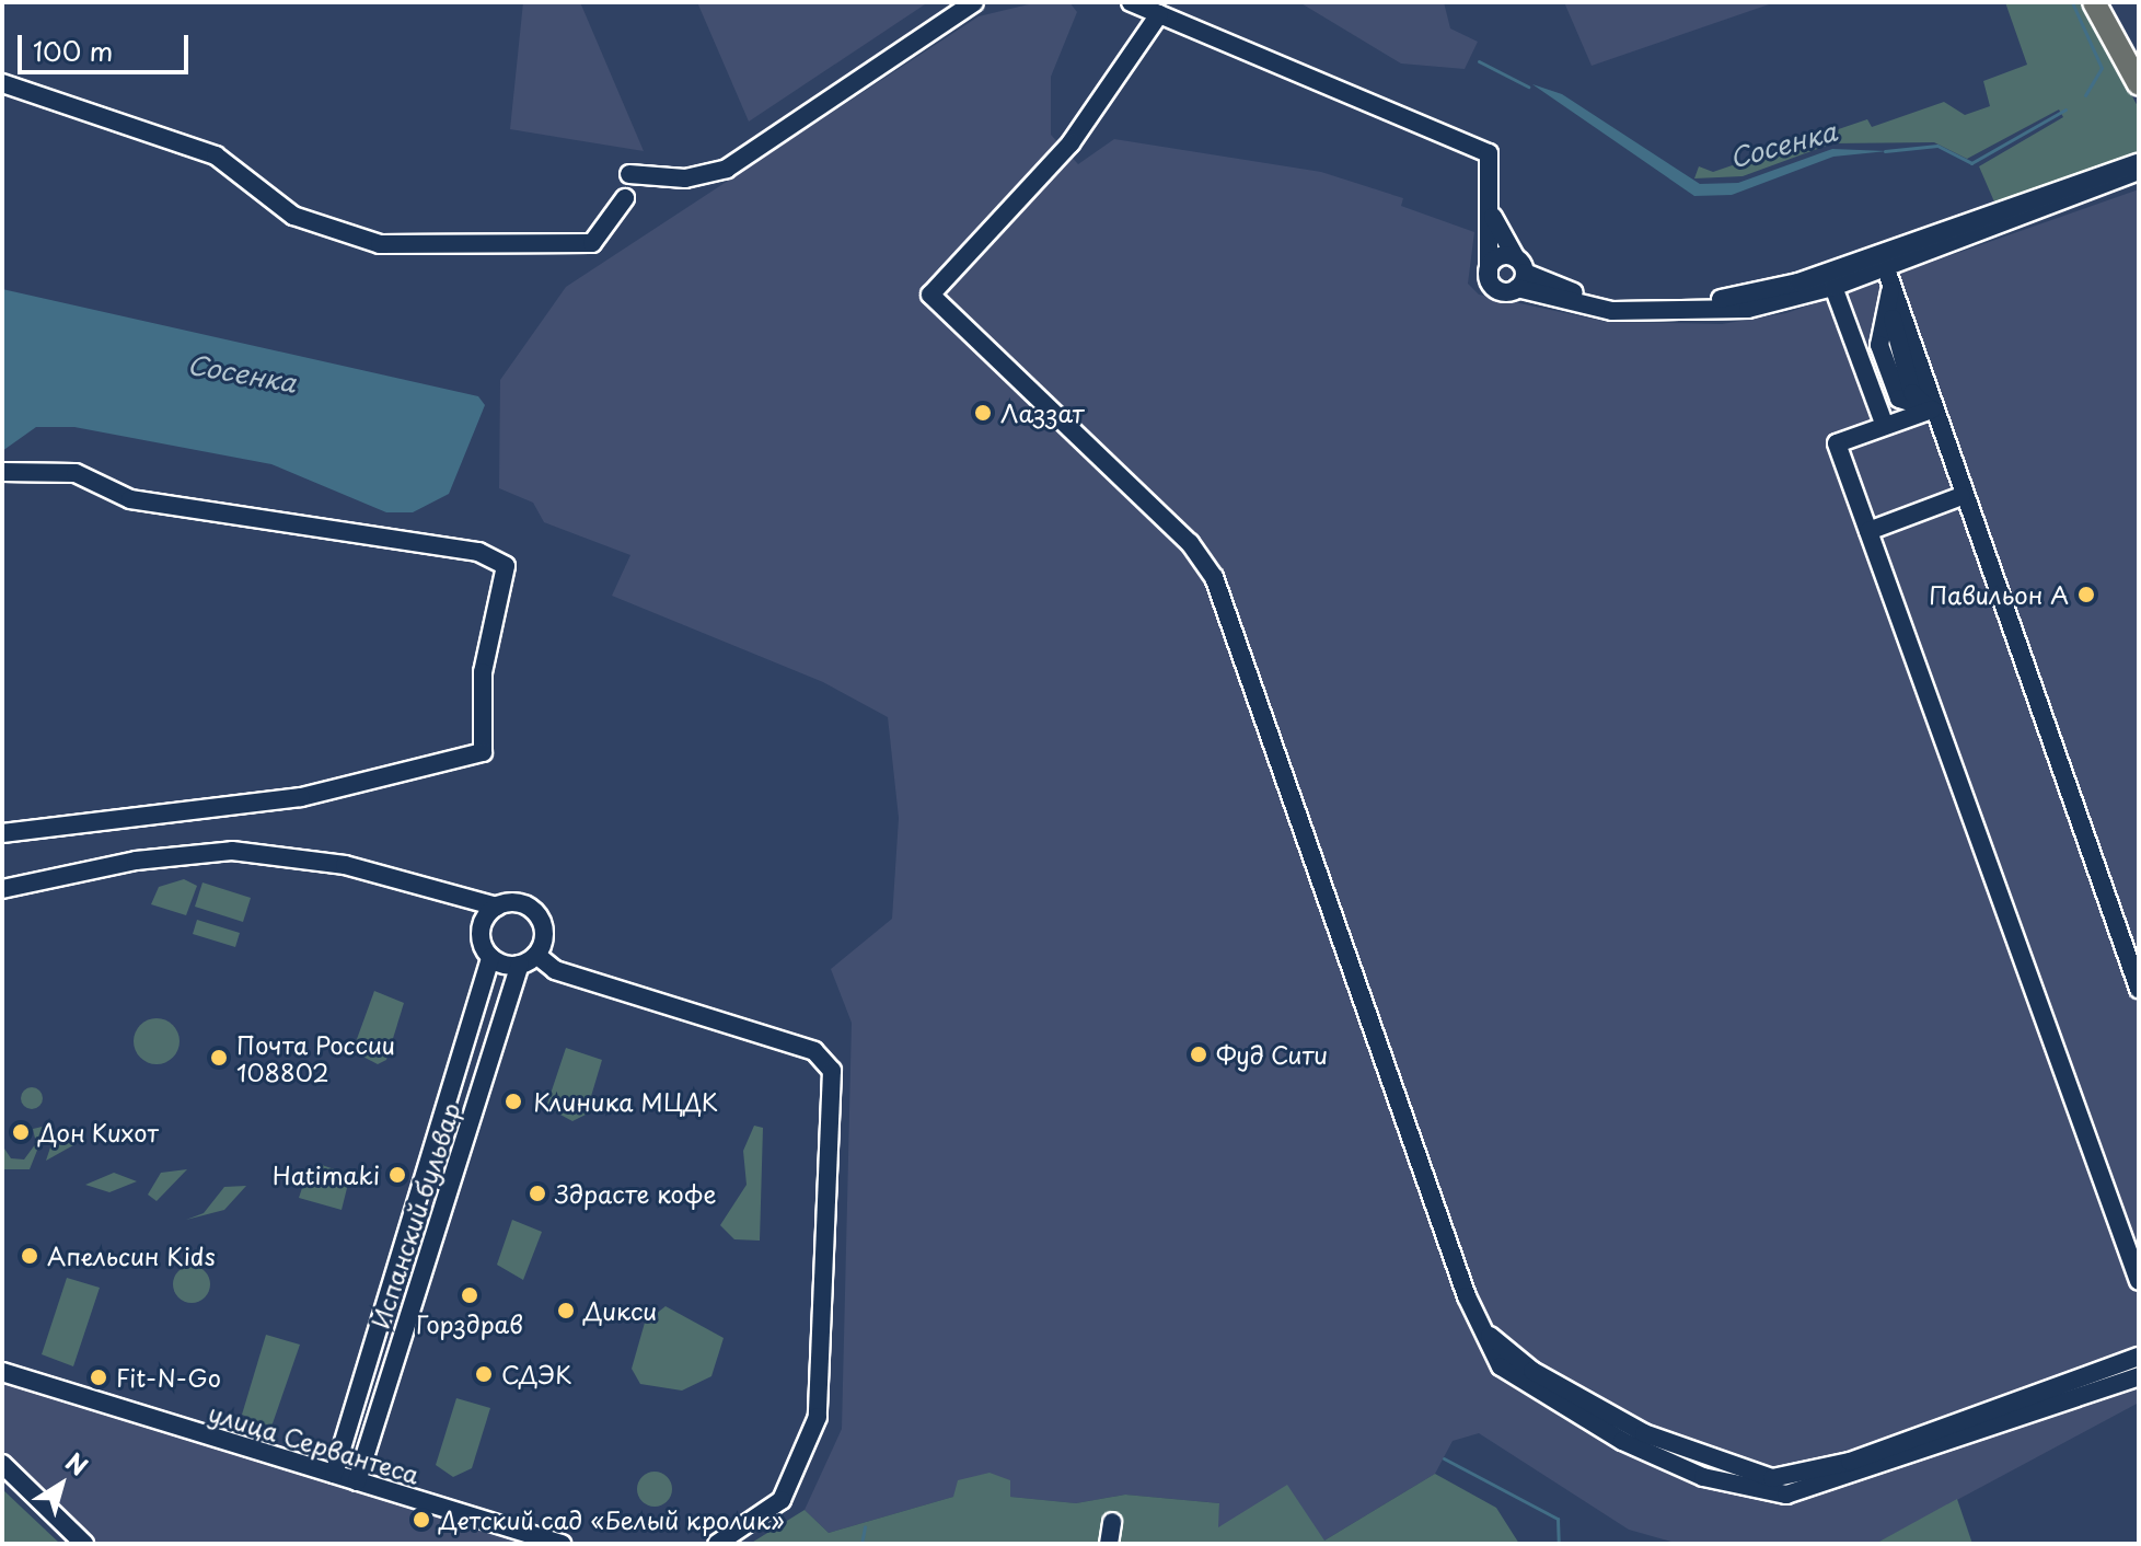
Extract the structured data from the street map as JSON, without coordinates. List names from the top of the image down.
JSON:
{
  "streets": {
    "street": ["Испанский бульвар", "улица Сервантеса"]
  },
  "crossings": [
    ["Испанский бульвар", "улица Сервантеса"]
  ],
  "water": ["Сосенка"],
  "places": [
    "Лаззат",
    "Павильон А",
    "Фуд Сити",
    "Почта России 108802",
    "Клиника МЦДК",
    "Дон Кихот",
    "Hatimaki",
    "Здрасте кофе",
    "Апельсин Kids",
    "Горздрав",
    "Дикси",
    "СДЭК",
    "Fit-N-Go",
    "Детский сад «Белый кролик»"
  ],
  "scale_bar": "100 m",
  "north": "top right"
}
